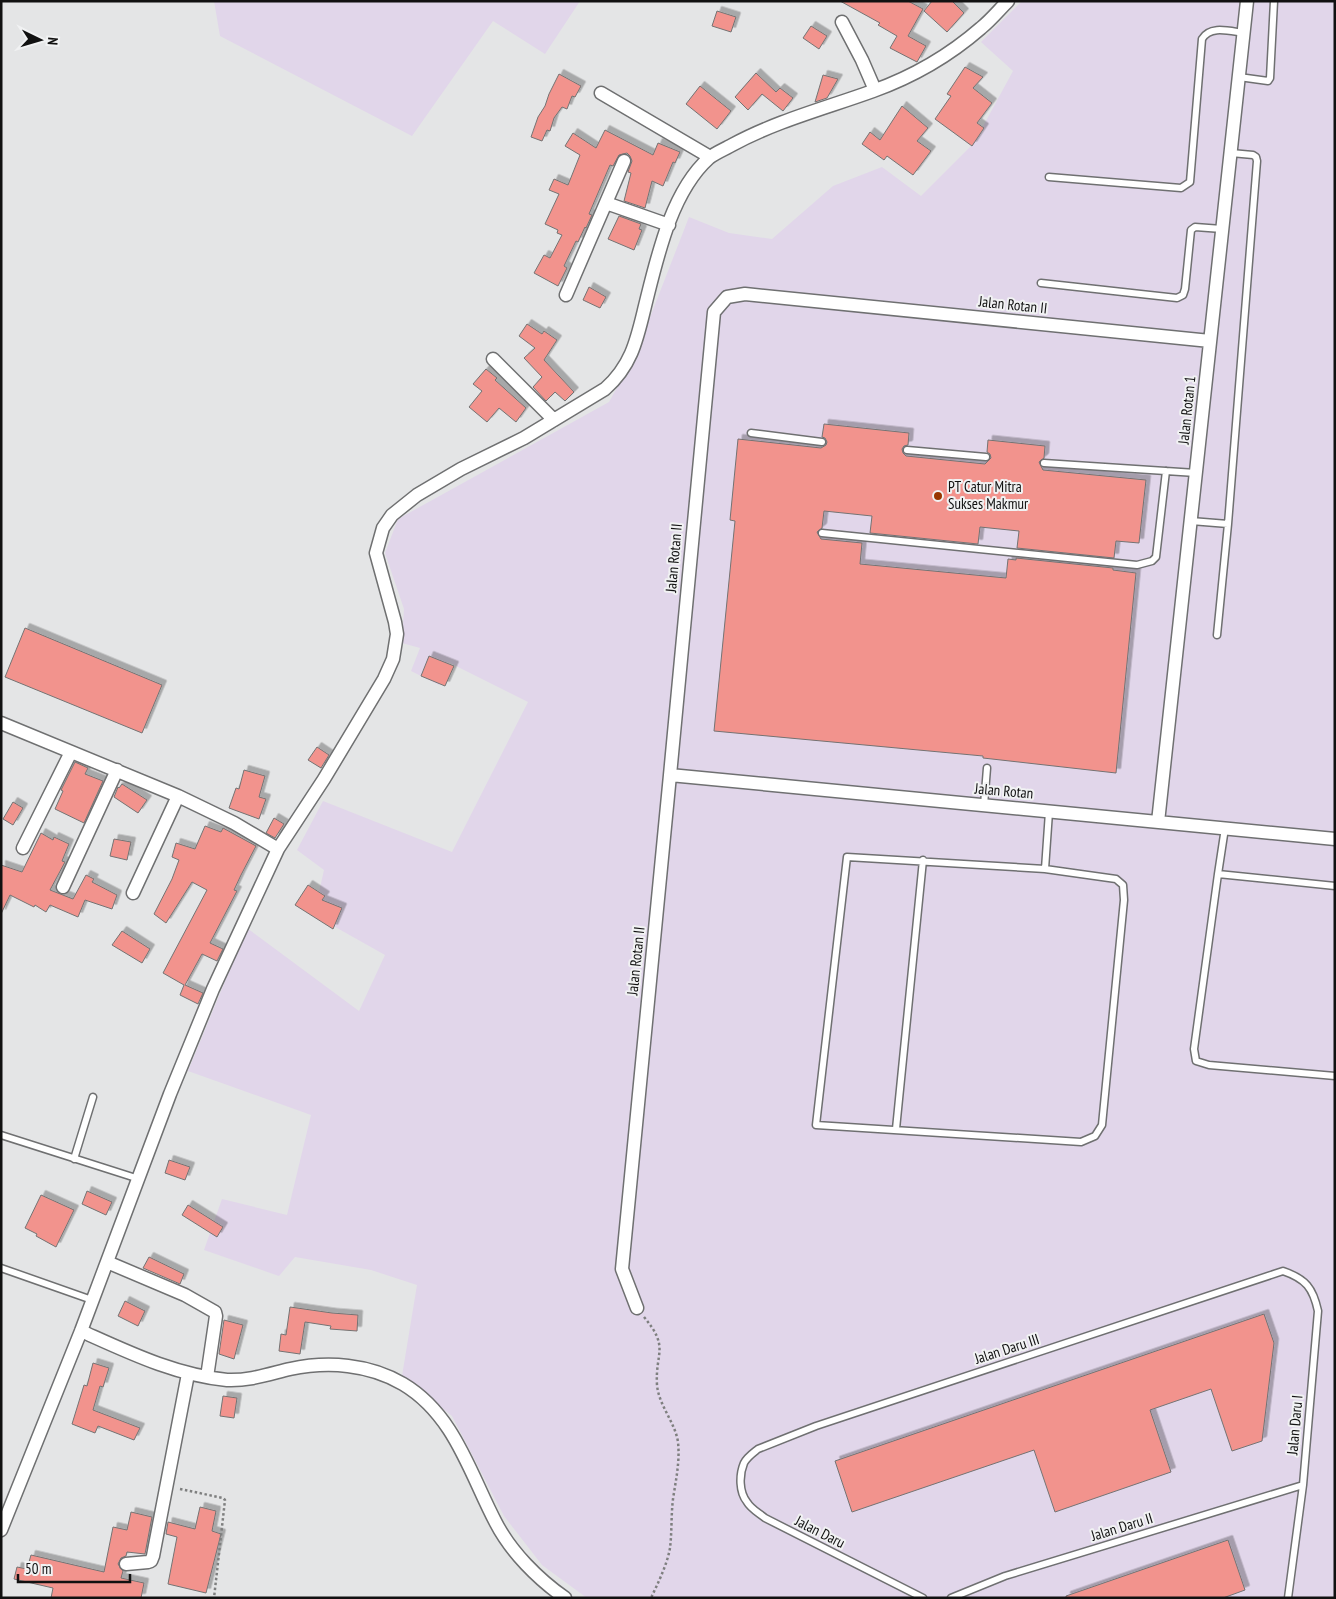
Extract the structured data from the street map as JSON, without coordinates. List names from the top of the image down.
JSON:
{
  "streets": {
    "street": ["Jalan Rotan II", "Jalan Rotan 1", "Jalan Rotan"],
    "lane": [
      "Jalan Daru III",
      "Jalan Daru I",
      "Jalan Daru II",
      "Jalan Daru"
    ]
  },
  "crossings": [
    ["Jalan Rotan II", "Jalan Rotan 1"],
    ["Jalan Rotan II", "Jalan Rotan"],
    ["Jalan Rotan 1", "Jalan Rotan"],
    ["Jalan Daru III", "Jalan Daru I"],
    ["Jalan Daru III", "Jalan Daru"],
    ["Jalan Daru I", "Jalan Daru II"]
  ],
  "places": ["PT Catur Mitra Sukses Makmur"],
  "scale_bar": "50 m",
  "north": "right"
}
